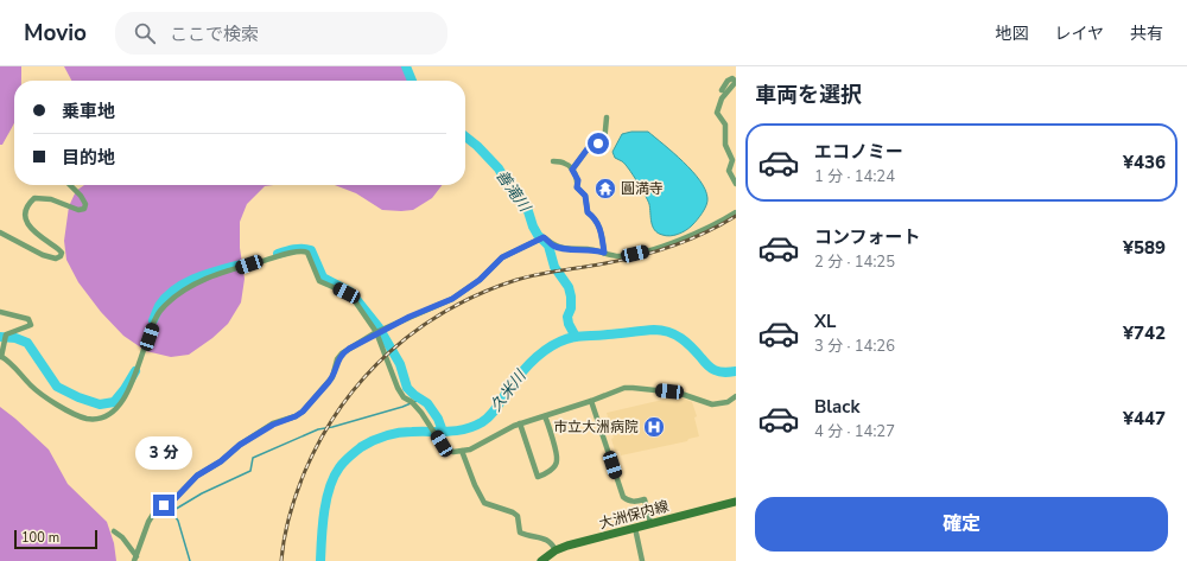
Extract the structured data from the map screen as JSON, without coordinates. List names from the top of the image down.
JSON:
{
  "streets": {
    "main road": ["大洲保内線"]
  },
  "water": ["善滝川", "久米川"],
  "places": {
    "temple": ["圓満寺"],
    "hospital": ["市立大洲病院"]
  },
  "scale_bar": "100 m",
  "page": {
    "header": "Movio",
    "search": "ここで検索",
    "nav": ["地図", "レイヤ", "共有"],
    "heading": "車両を選択",
    "banner": ["乗車地", "目的地"],
    "list": [
      {
        "name": "エコノミー",
        "note": "1 分 · 14:24",
        "value": "¥436"
      },
      {
        "name": "コンフォート",
        "note": "2 分 · 14:25",
        "value": "¥589"
      },
      {
        "name": "XL",
        "note": "3 分 · 14:26",
        "value": "¥742"
      },
      {
        "name": "Black",
        "note": "4 分 · 14:27",
        "value": "¥447"
      }
    ],
    "bubble": "3 分",
    "buttons": "確定",
    "scale": "100 m"
  }
}
